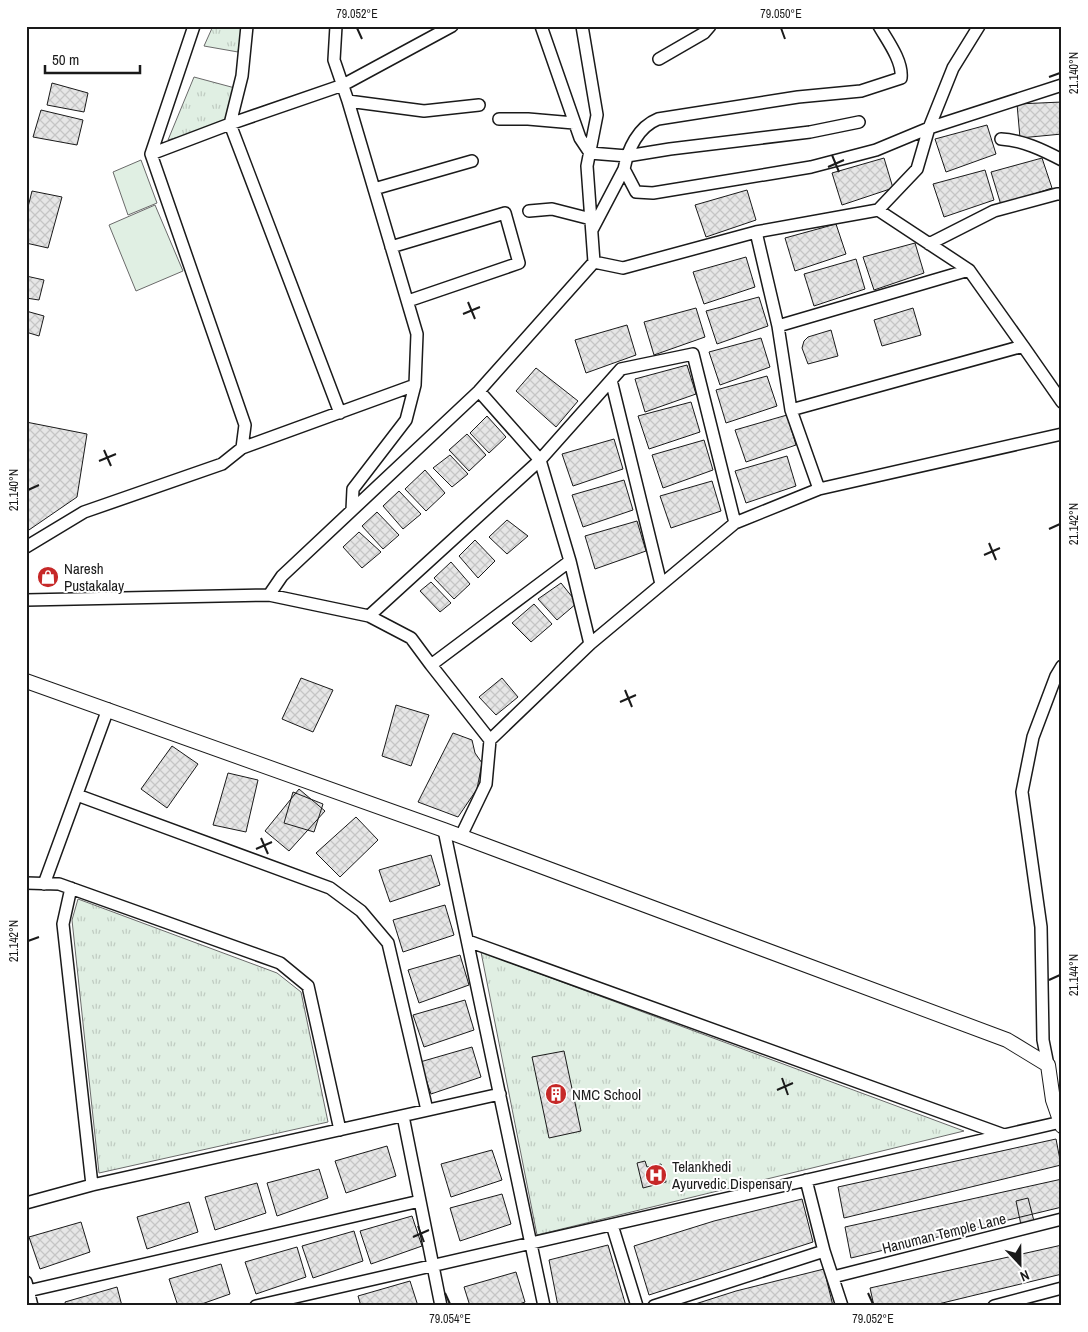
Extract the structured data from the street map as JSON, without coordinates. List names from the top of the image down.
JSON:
{
  "streets": {
    "street": ["Hanuman Temple Lane"]
  },
  "places": {
    "shop": ["Naresh Pustakalay"],
    "building": ["NMC School"],
    "hospital": ["Telankhedi Ayurvedic Dispensary"]
  },
  "scale_bar": "50 m",
  "north": "bottom",
  "coordinates": [
    "79.052°E",
    "79.050°E",
    "21.140°N",
    "21.142°N",
    "21.144°N",
    "79.054°E"
  ]
}
